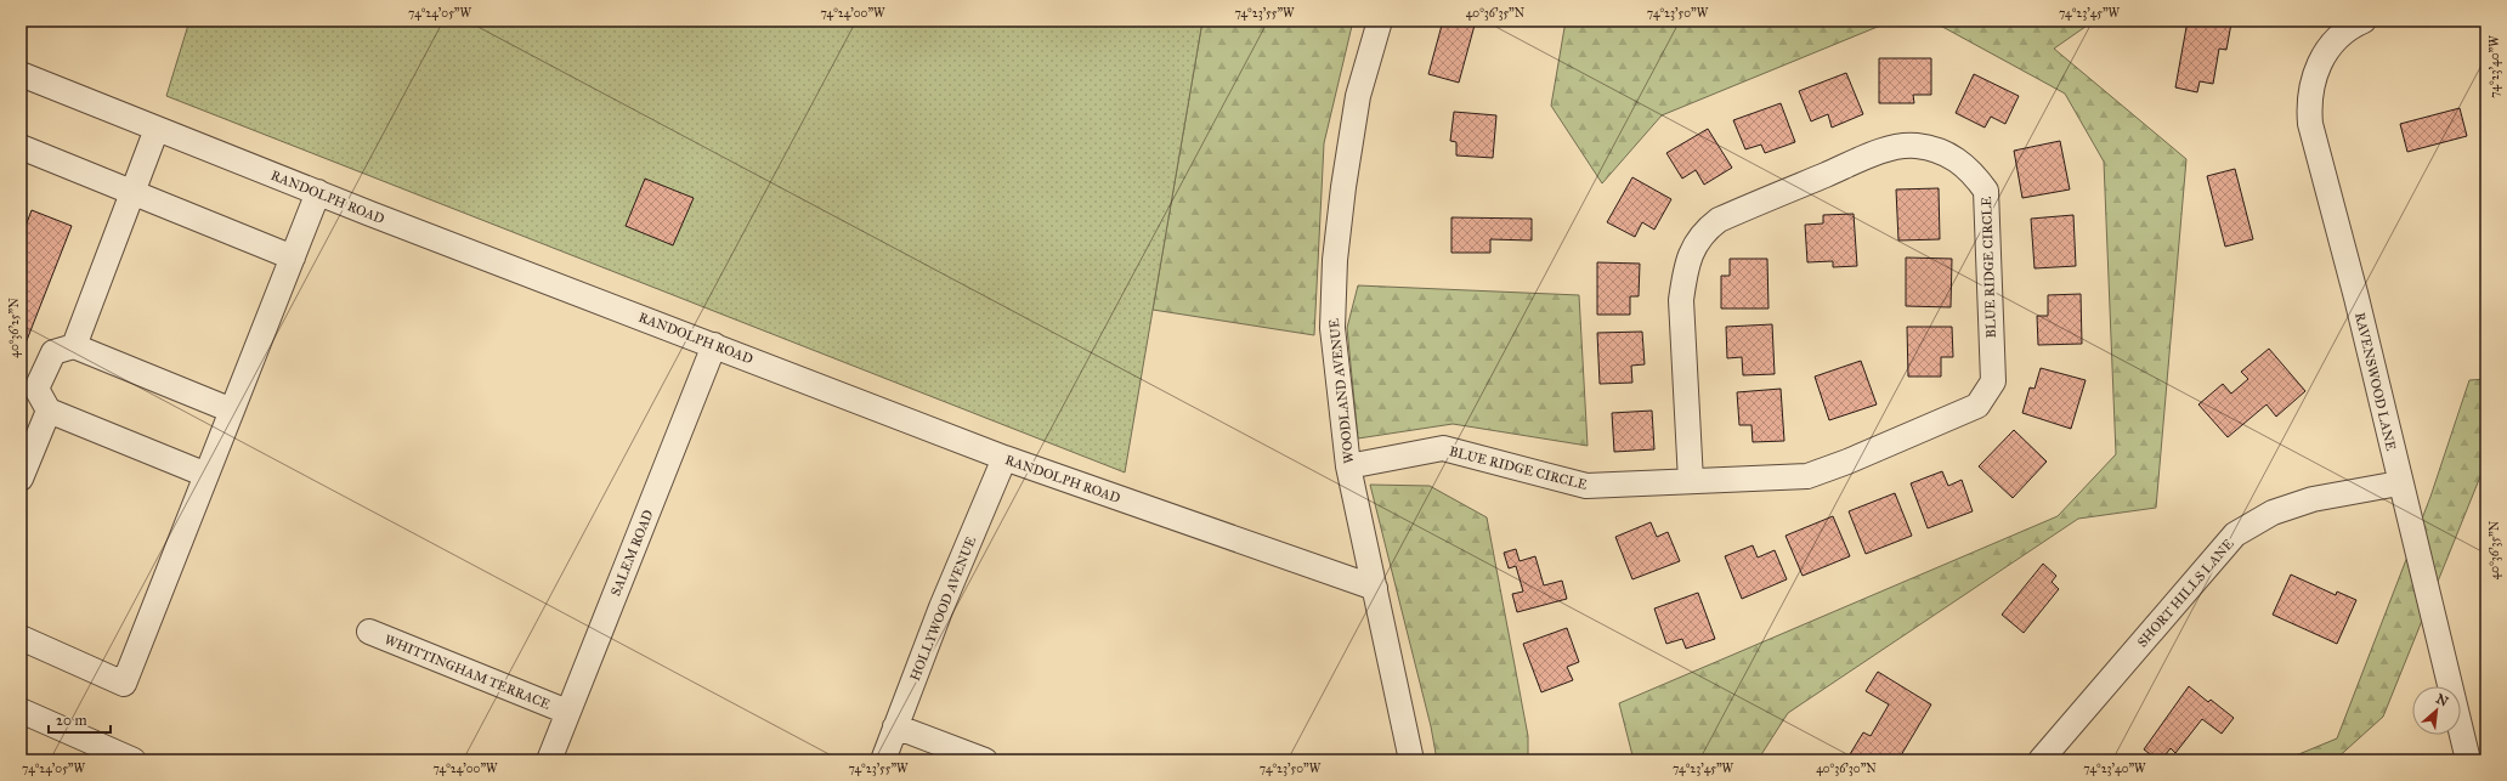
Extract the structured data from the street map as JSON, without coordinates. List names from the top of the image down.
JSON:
{
  "streets": {
    "street": [
      "RANDOLPH ROAD",
      "BLUE RIDGE CIRCLE",
      "RAVENSWOOD LANE",
      "WOODLAND AVENUE",
      "SALEM ROAD",
      "SHORT HILLS LANE",
      "HOLLYWOOD AVENUE",
      "WHITTINGHAM TERRACE"
    ]
  },
  "crossings": [
    ["RANDOLPH ROAD", "WOODLAND AVENUE"],
    ["RANDOLPH ROAD", "SALEM ROAD"],
    ["RANDOLPH ROAD", "HOLLYWOOD AVENUE"],
    ["BLUE RIDGE CIRCLE", "WOODLAND AVENUE"],
    ["RAVENSWOOD LANE", "SHORT HILLS LANE"],
    ["SALEM ROAD", "WHITTINGHAM TERRACE"]
  ],
  "scale_bar": "20 m",
  "north": "top right",
  "coordinates": [
    "74°24'05\"W",
    "74°24'00\"W",
    "74°23'55\"W",
    "40°36'35\"N",
    "74°23'50\"W",
    "74°23'45\"W",
    "74°23'40\"W",
    "40°36'25\"N",
    "40°36'30\"N"
  ]
}
